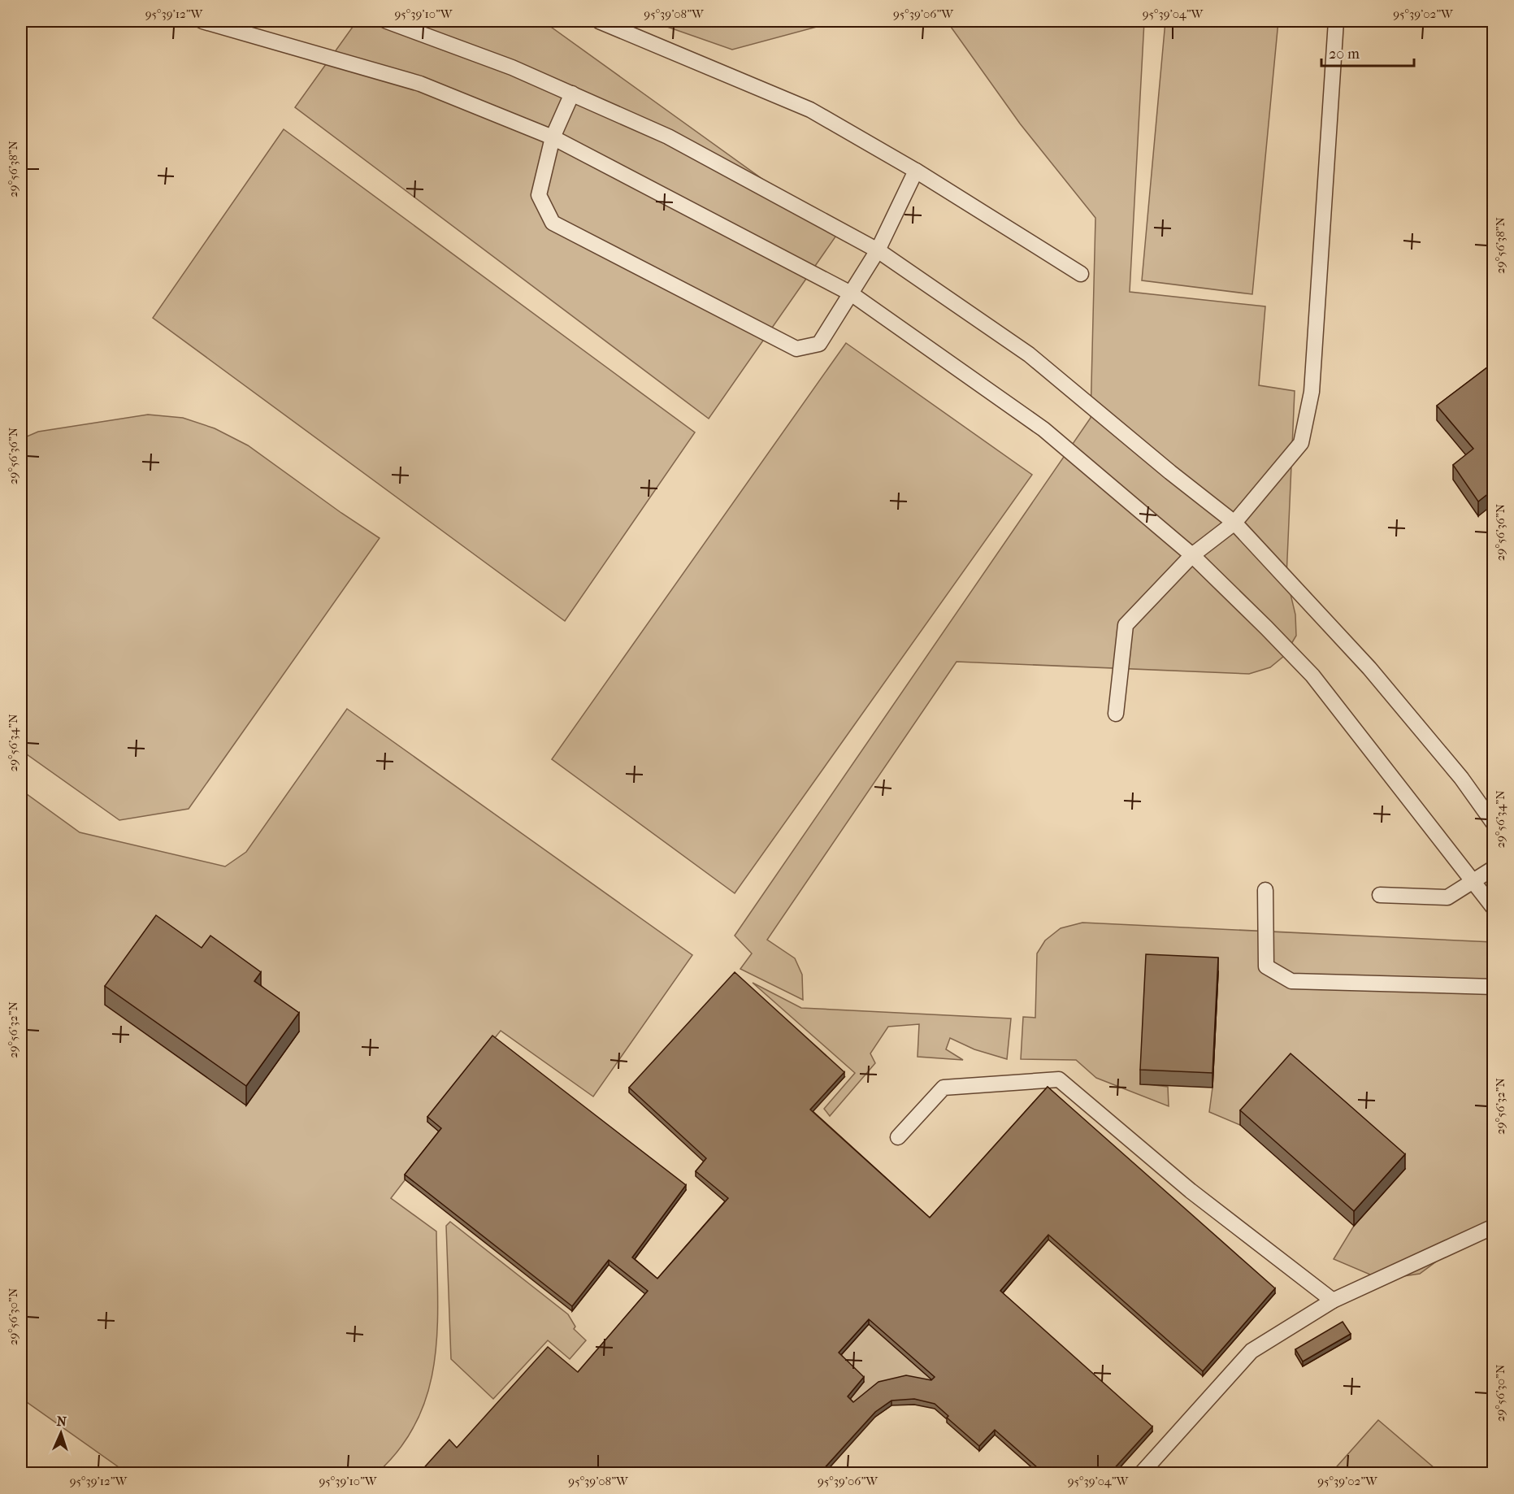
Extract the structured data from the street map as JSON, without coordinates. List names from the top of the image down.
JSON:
{
  "scale_bar": "20 m",
  "north": "top",
  "coordinates": [
    "95°39'12\"W",
    "95°39'10\"W",
    "95°39'08\"W",
    "95°39'06\"W",
    "95°39'04\"W",
    "95°39'02\"W",
    "29°56'38\"N",
    "29°56'36\"N",
    "29°56'34\"N",
    "29°56'32\"N",
    "29°56'30\"N"
  ]
}
